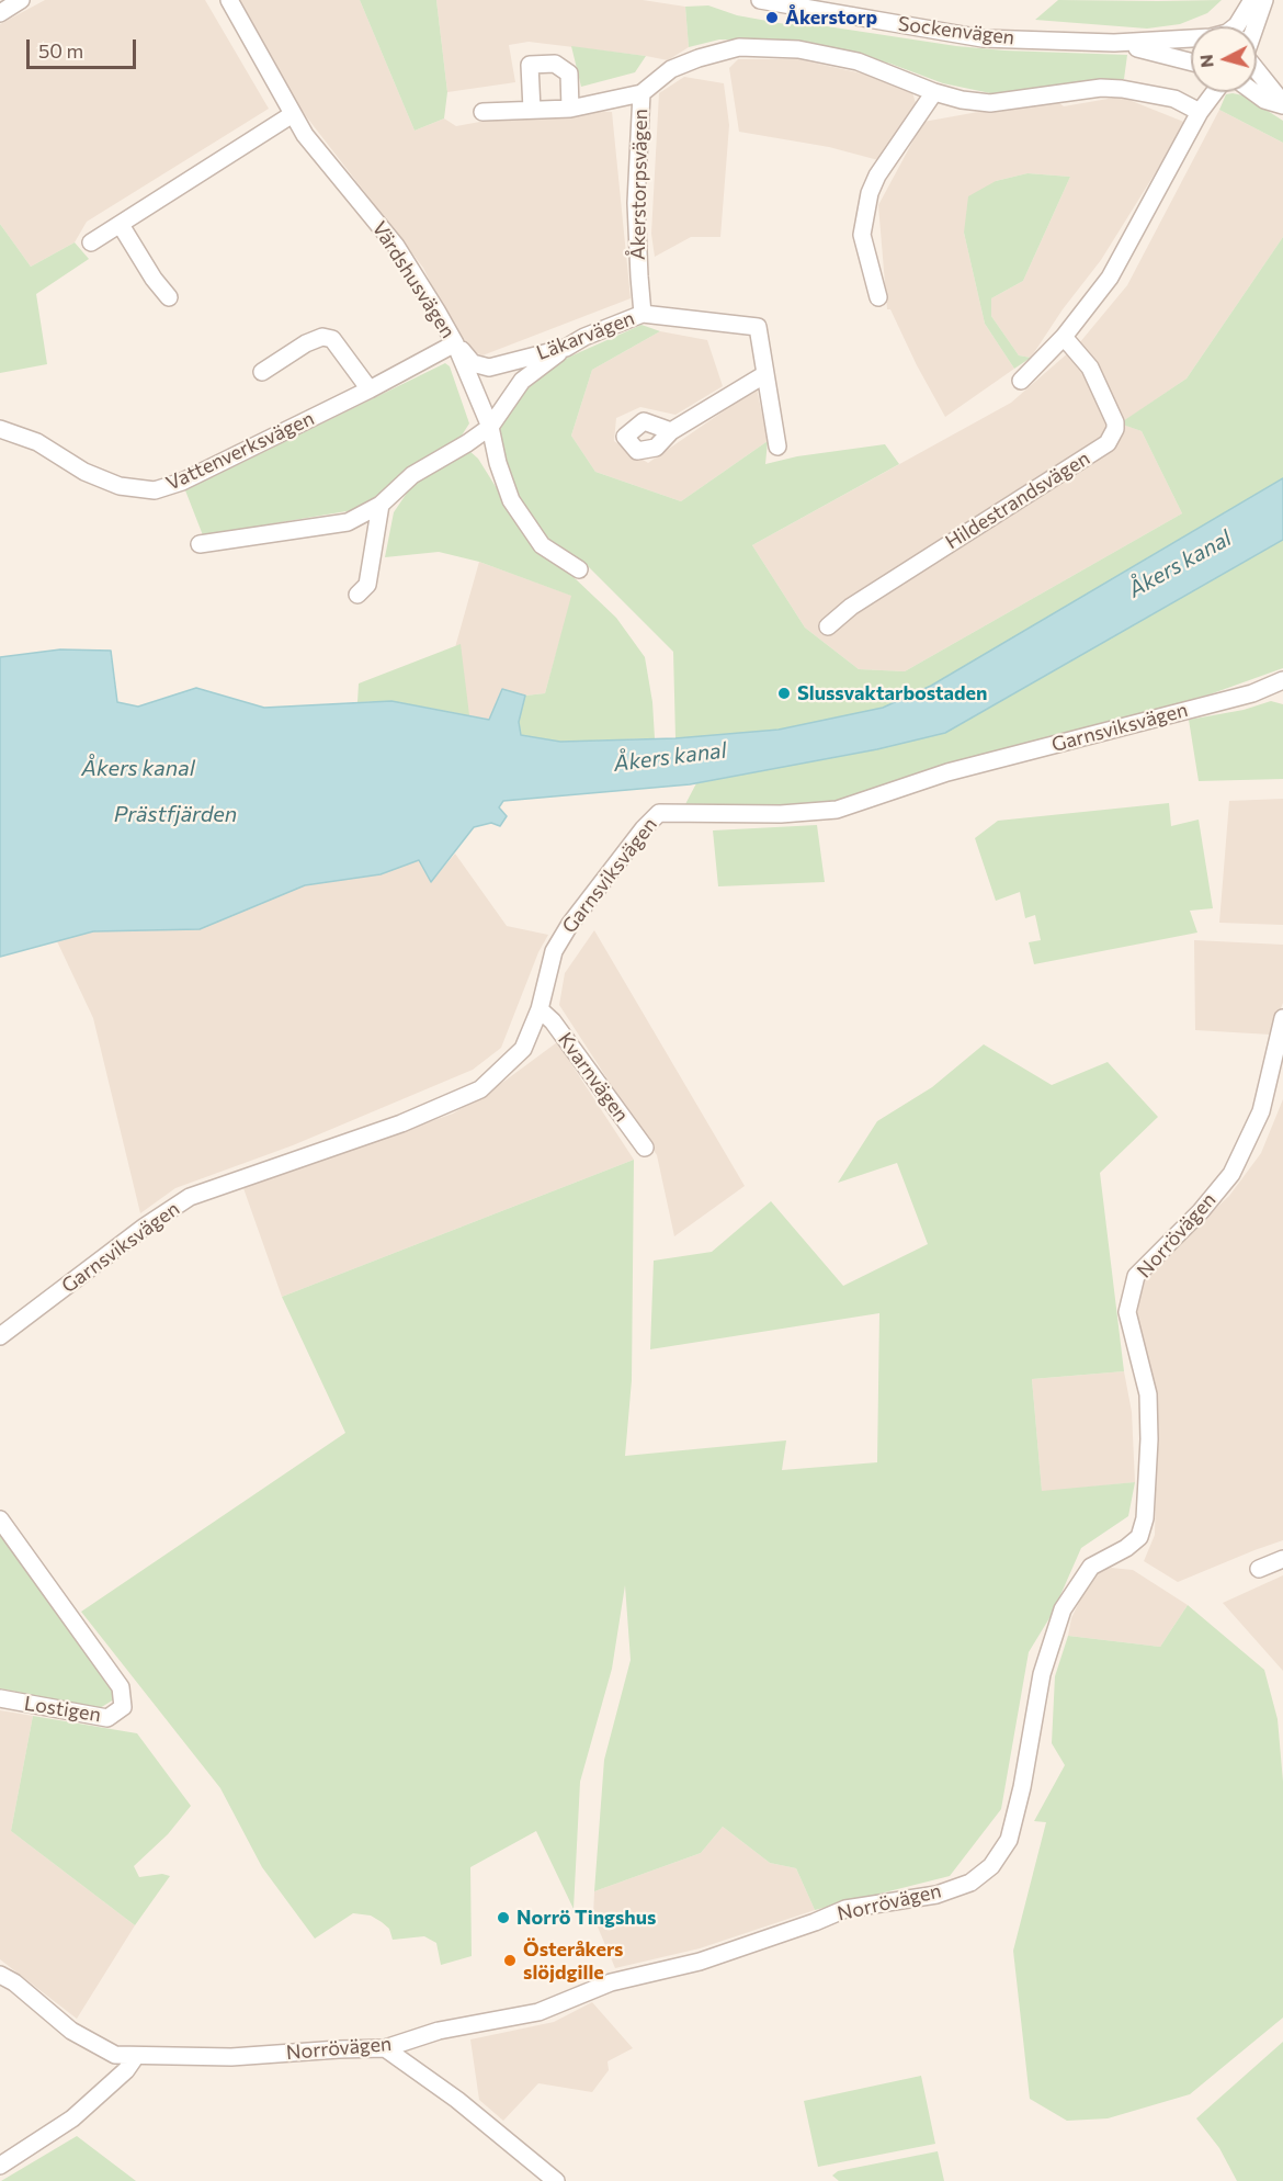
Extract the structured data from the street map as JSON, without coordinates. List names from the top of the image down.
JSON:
{
  "streets": {
    "street": [
      "Sockenvägen",
      "Åkerstorpsvägen",
      "Värdshusvägen",
      "Läkarvägen",
      "Vattenverksvägen",
      "Hildestrandsvägen",
      "Garnsviksvägen",
      "Kvarnvägen",
      "Norrövägen",
      "Lostigen"
    ]
  },
  "crossings": [
    ["Åkerstorpsvägen", "Läkarvägen"],
    ["Värdshusvägen", "Läkarvägen"],
    ["Värdshusvägen", "Vattenverksvägen"],
    ["Läkarvägen", "Vattenverksvägen"],
    ["Garnsviksvägen", "Kvarnvägen"]
  ],
  "water": ["Åkers kanal", "Prästfjärden"],
  "places": [
    "Åkerstorp",
    "Slussvaktarbostaden",
    "Norrö Tingshus",
    "Österåkers slöjdgille"
  ],
  "scale_bar": "50 m",
  "north": "left"
}
